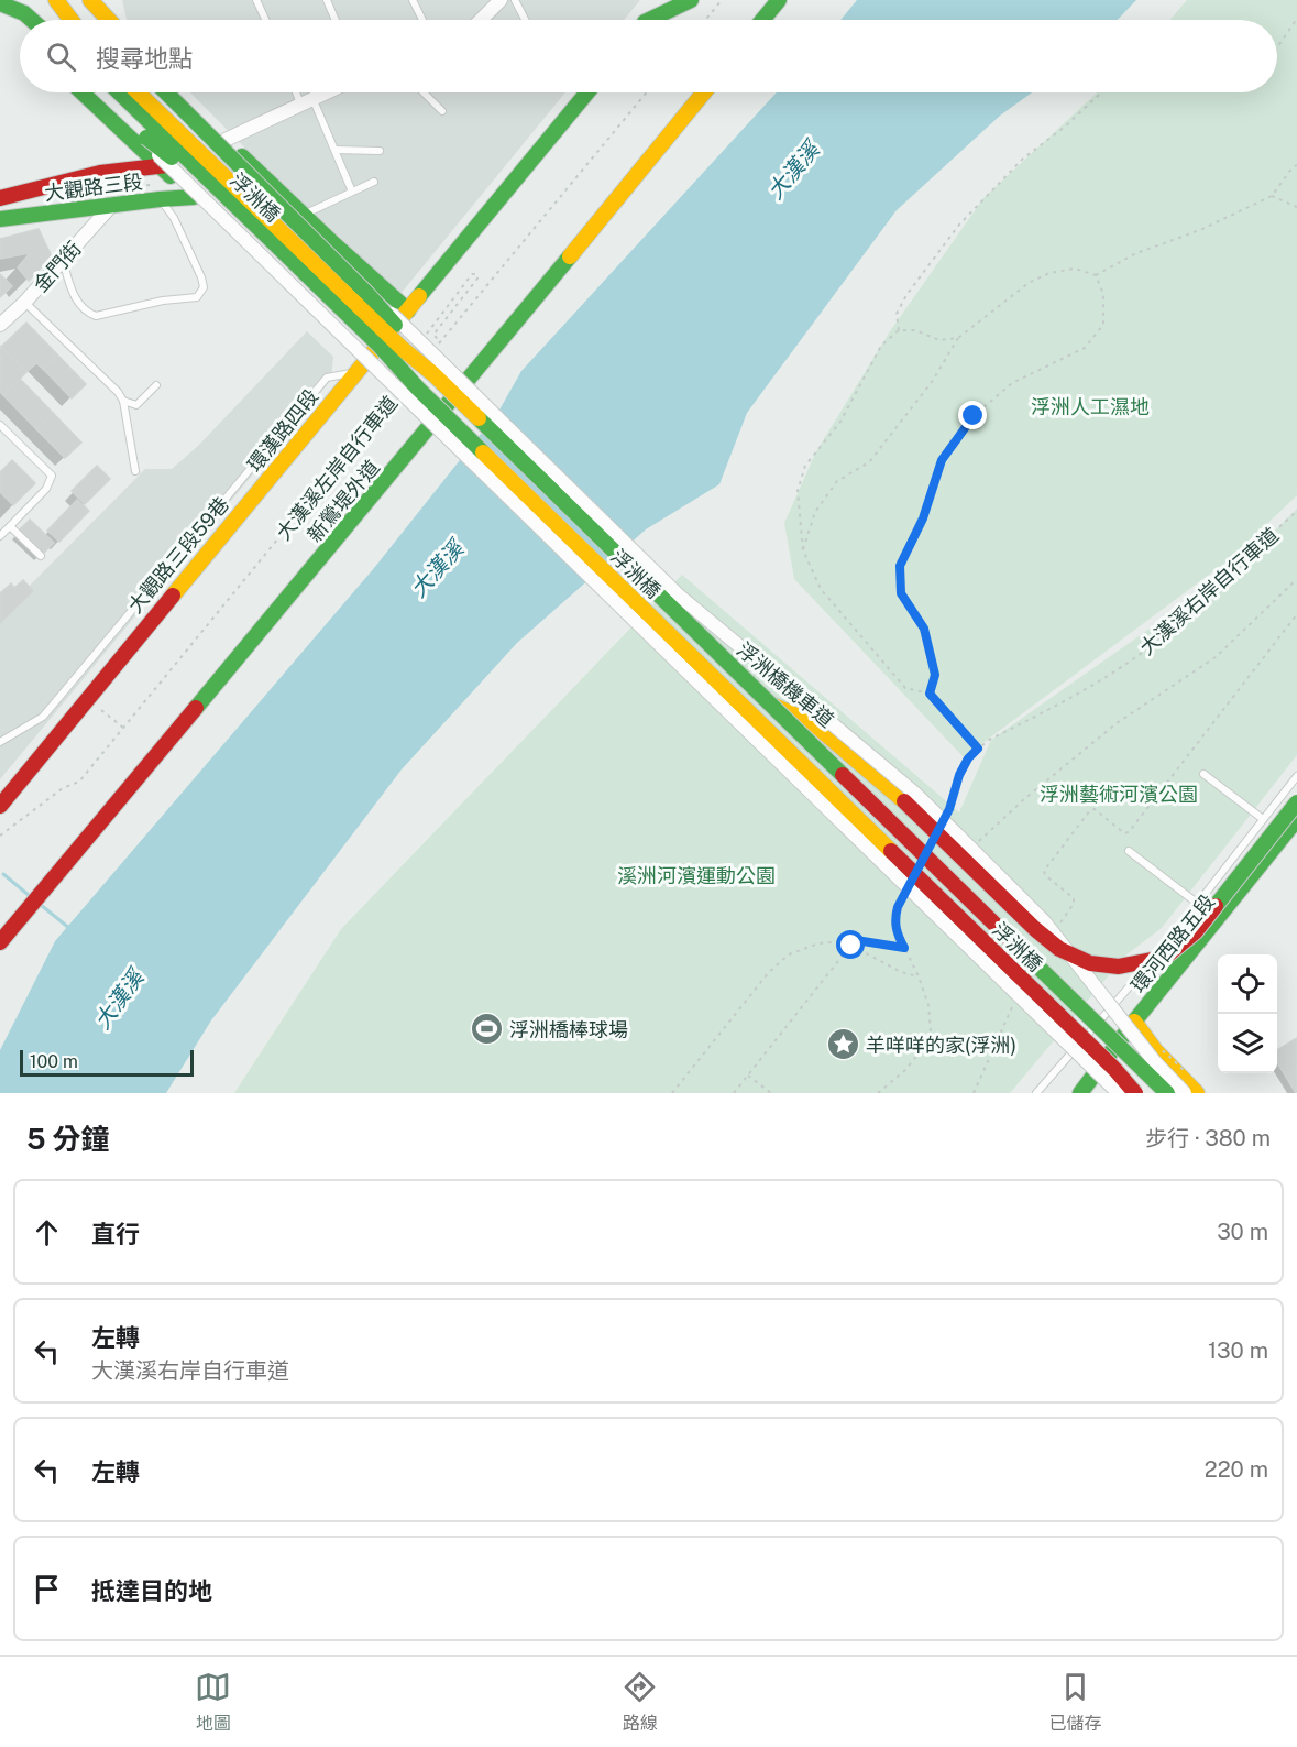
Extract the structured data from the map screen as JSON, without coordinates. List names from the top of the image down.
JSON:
{
  "streets": {
    "main road": [
      "大觀路三段",
      "浮洲橋",
      "環漢路四段",
      "新鶯堤外道",
      "環河西路五段"
    ],
    "street": ["金門街", "浮洲橋機車道"],
    "lane": ["大觀路三段59巷"],
    "path": ["大漢溪左岸自行車道", "大漢溪右岸自行車道"]
  },
  "crossings": [
    ["大觀路三段", "金門街"],
    ["環漢路四段", "大觀路三段59巷"]
  ],
  "water": ["大漢溪"],
  "parks": ["浮洲人工濕地", "浮洲藝術河濱公園", "溪洲河濱運動公園"],
  "places": {
    "sports": ["浮洲橋棒球場"],
    "place": ["羊咩咩的家(浮洲)"]
  },
  "scale_bar": "100 m",
  "page": {
    "search": "搜尋地點",
    "scale": "100 m",
    "heading": ["5 分鐘", "步行 · 380 m"],
    "list": [
      ["直行", "30 m"],
      ["左轉", "大漢溪右岸自行車道", "130 m"],
      ["左轉", "220 m"],
      "抵達目的地"
    ],
    "nav": ["地圖", "路線", "已儲存"]
  }
}
